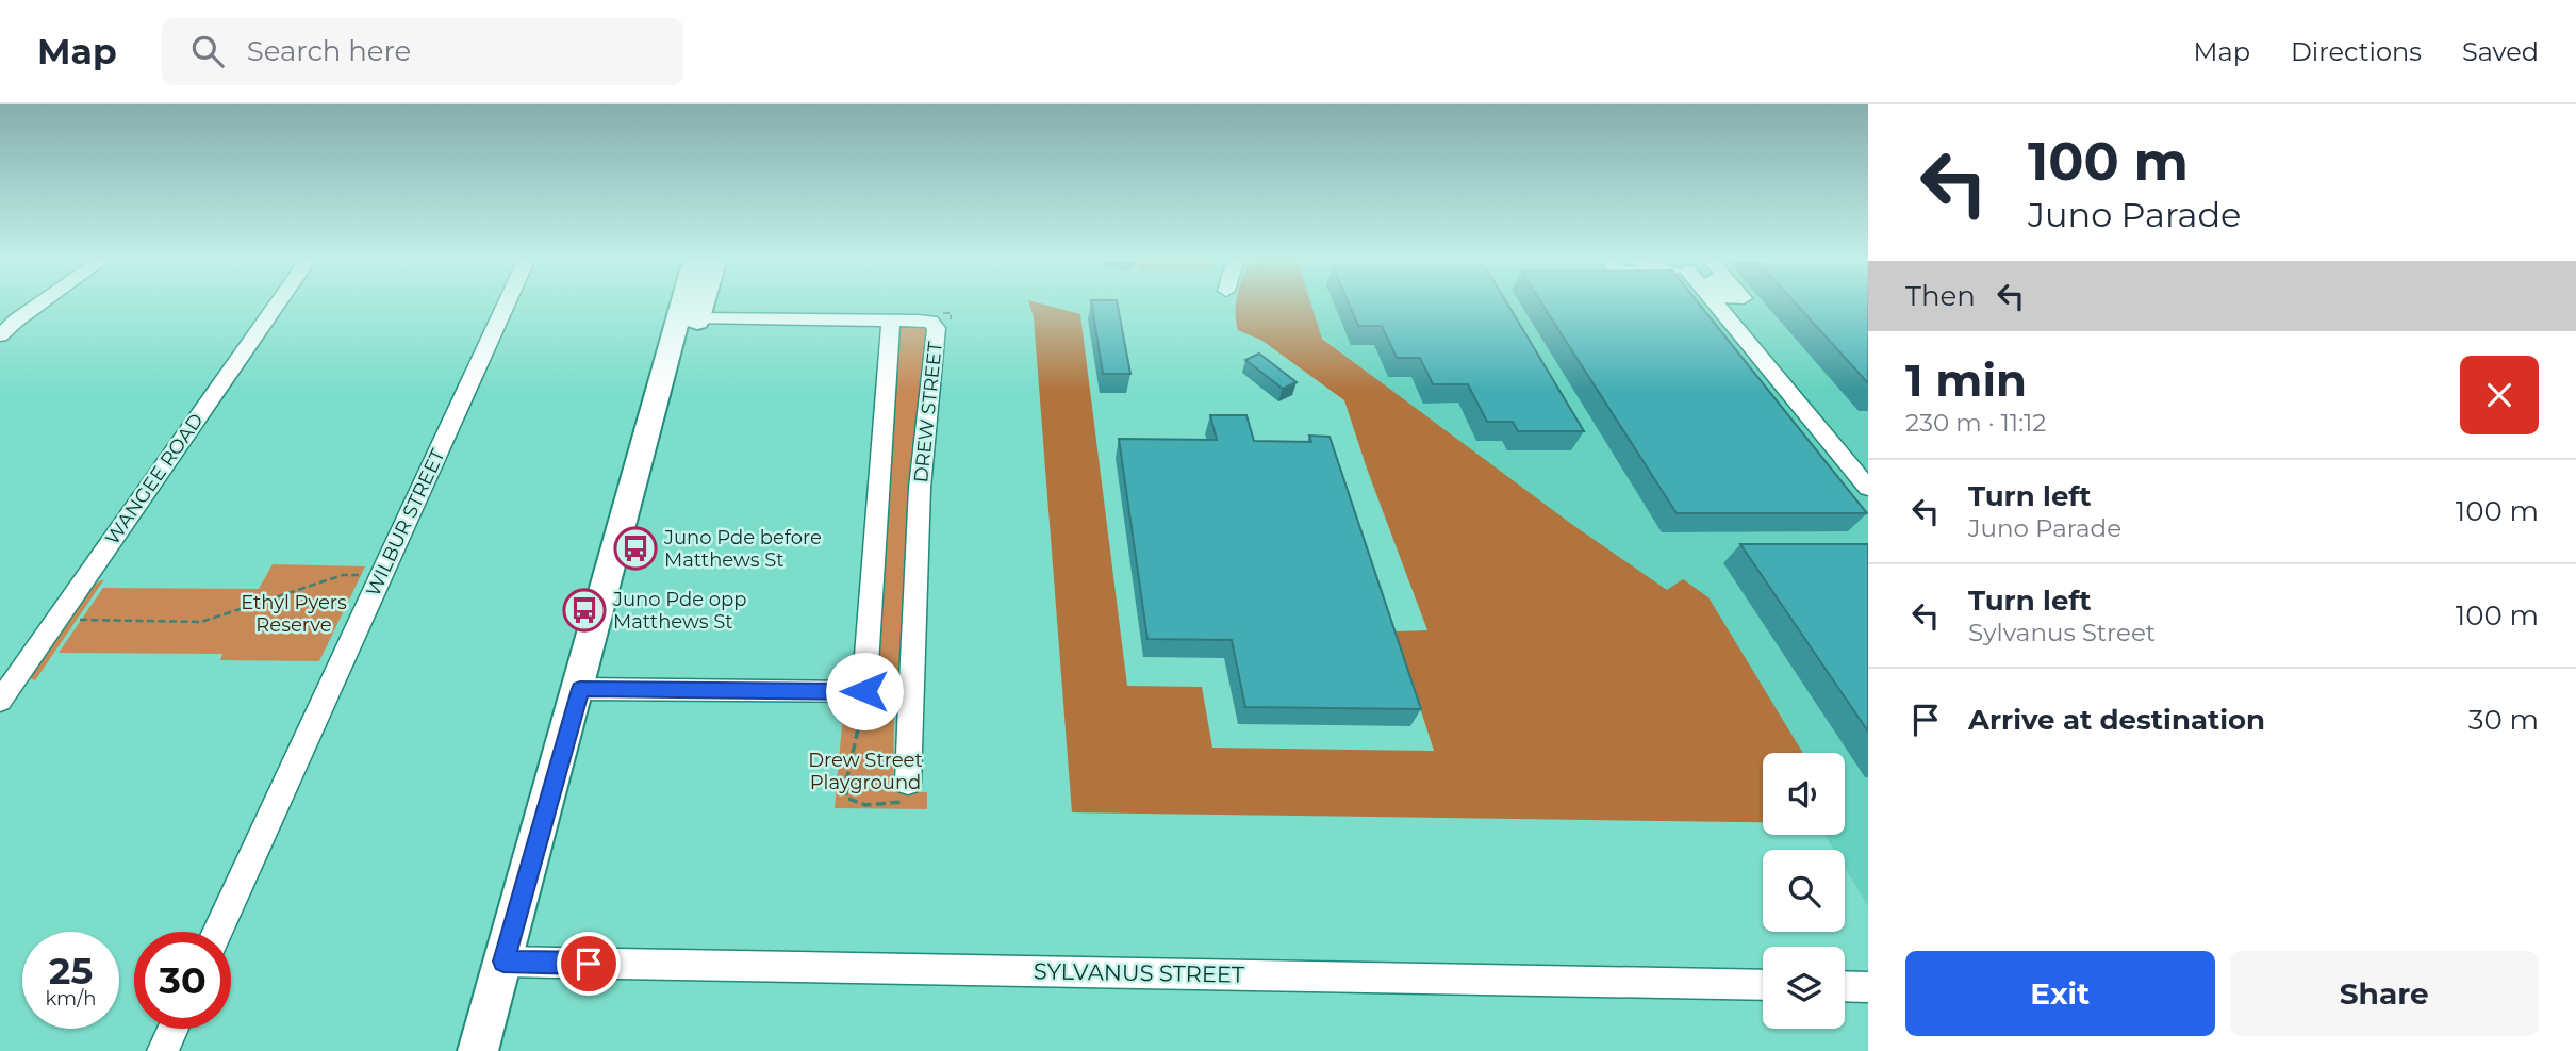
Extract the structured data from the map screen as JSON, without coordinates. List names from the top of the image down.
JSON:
{
  "streets": {
    "street": [
      "DREW STREET",
      "WANGEE ROAD",
      "WILBUR STREET",
      "SYLVANUS STREET"
    ]
  },
  "parks": ["Ethyl Pyers Reserve", "Drew Street Playground"],
  "places": {
    "bus stop": ["Juno Pde before Matthews St", "Juno Pde opp Matthews St"]
  },
  "page": {
    "header": "Map",
    "search": "Search here",
    "nav": ["Map", "Directions", "Saved"],
    "turn": ["100 m", "Juno Parade"],
    "then": "Then",
    "heading": ["1 min", "230 m · 11:12"],
    "list": [
      {
        "name": "Turn left",
        "note": "Juno Parade",
        "value": "100 m"
      },
      {
        "name": "Turn left",
        "note": "Sylvanus Street",
        "value": "100 m"
      },
      {
        "name": "Arrive at destination",
        "value": "30 m"
      }
    ],
    "speed": "25 km/h",
    "limit": "30",
    "buttons": ["Exit", "Share"]
  }
}
